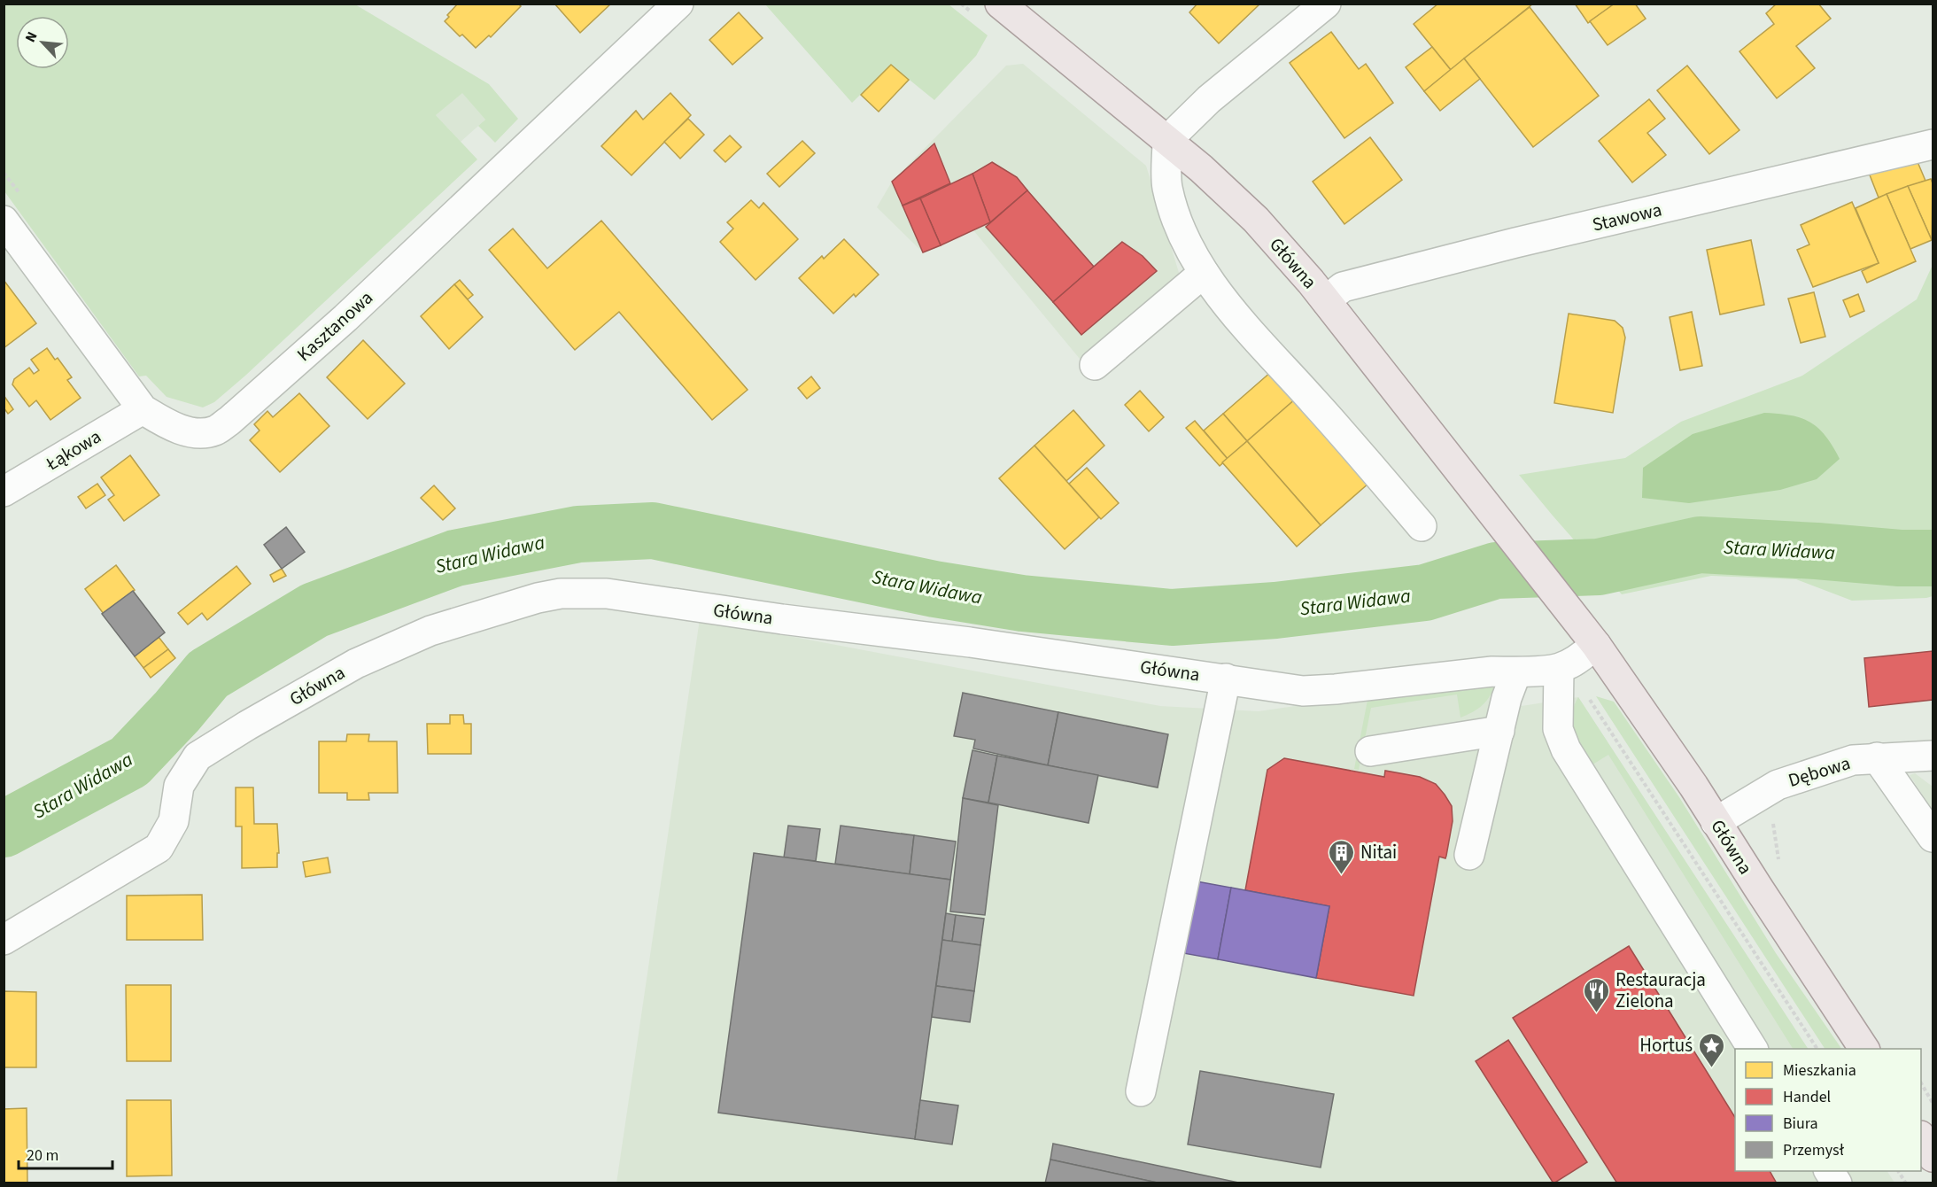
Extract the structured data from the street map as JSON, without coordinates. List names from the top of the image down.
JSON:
{
  "streets": {
    "main road": ["Główna"],
    "street": [
      "Stawowa",
      "Kasztanowa",
      "Łąkowa",
      "Dębowa"
    ]
  },
  "crossings": [
    ["Stawowa", "Główna"],
    ["Główna", "Dębowa"],
    ["Kasztanowa", "Łąkowa"]
  ],
  "water": ["Stara Widawa"],
  "places": {
    "building": ["Nitai"],
    "restaurant": ["Restauracja Zielona"],
    "place": ["Hortuś"]
  },
  "legend": [
    "Mieszkania",
    "Handel",
    "Biura",
    "Przemysł"
  ],
  "scale_bar": "20 m",
  "north": "top left"
}
